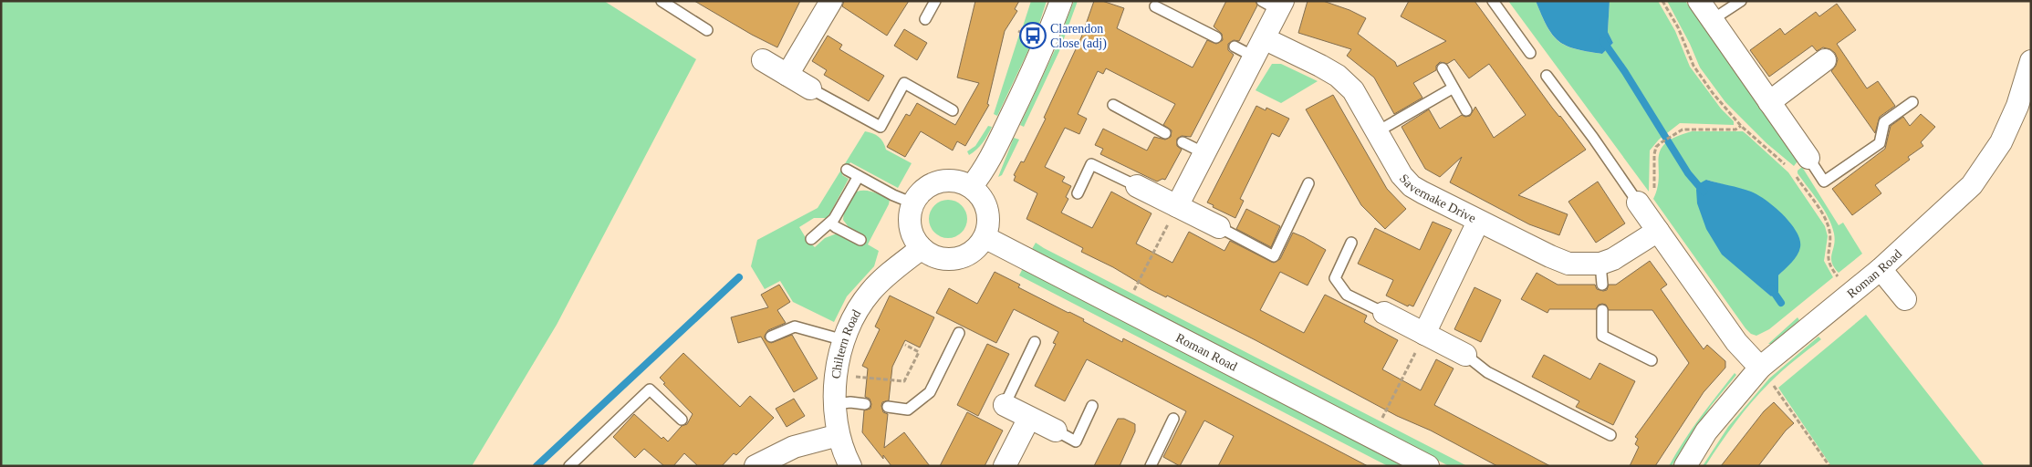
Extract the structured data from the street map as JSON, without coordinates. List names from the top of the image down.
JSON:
{
  "streets": {
    "street": ["Savernake Drive", "Roman Road", "Chiltern Road"]
  },
  "crossings": [
    ["Roman Road", "Chiltern Road"]
  ],
  "places": {
    "bus stop": ["Clarendon Close (adj)"]
  }
}
